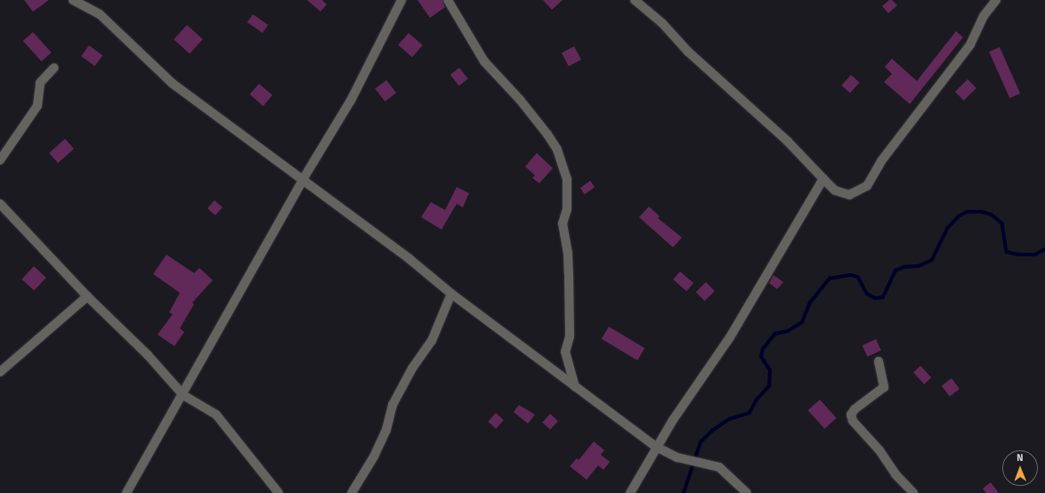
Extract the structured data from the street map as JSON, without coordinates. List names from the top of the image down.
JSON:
{
  "north": "top"
}
